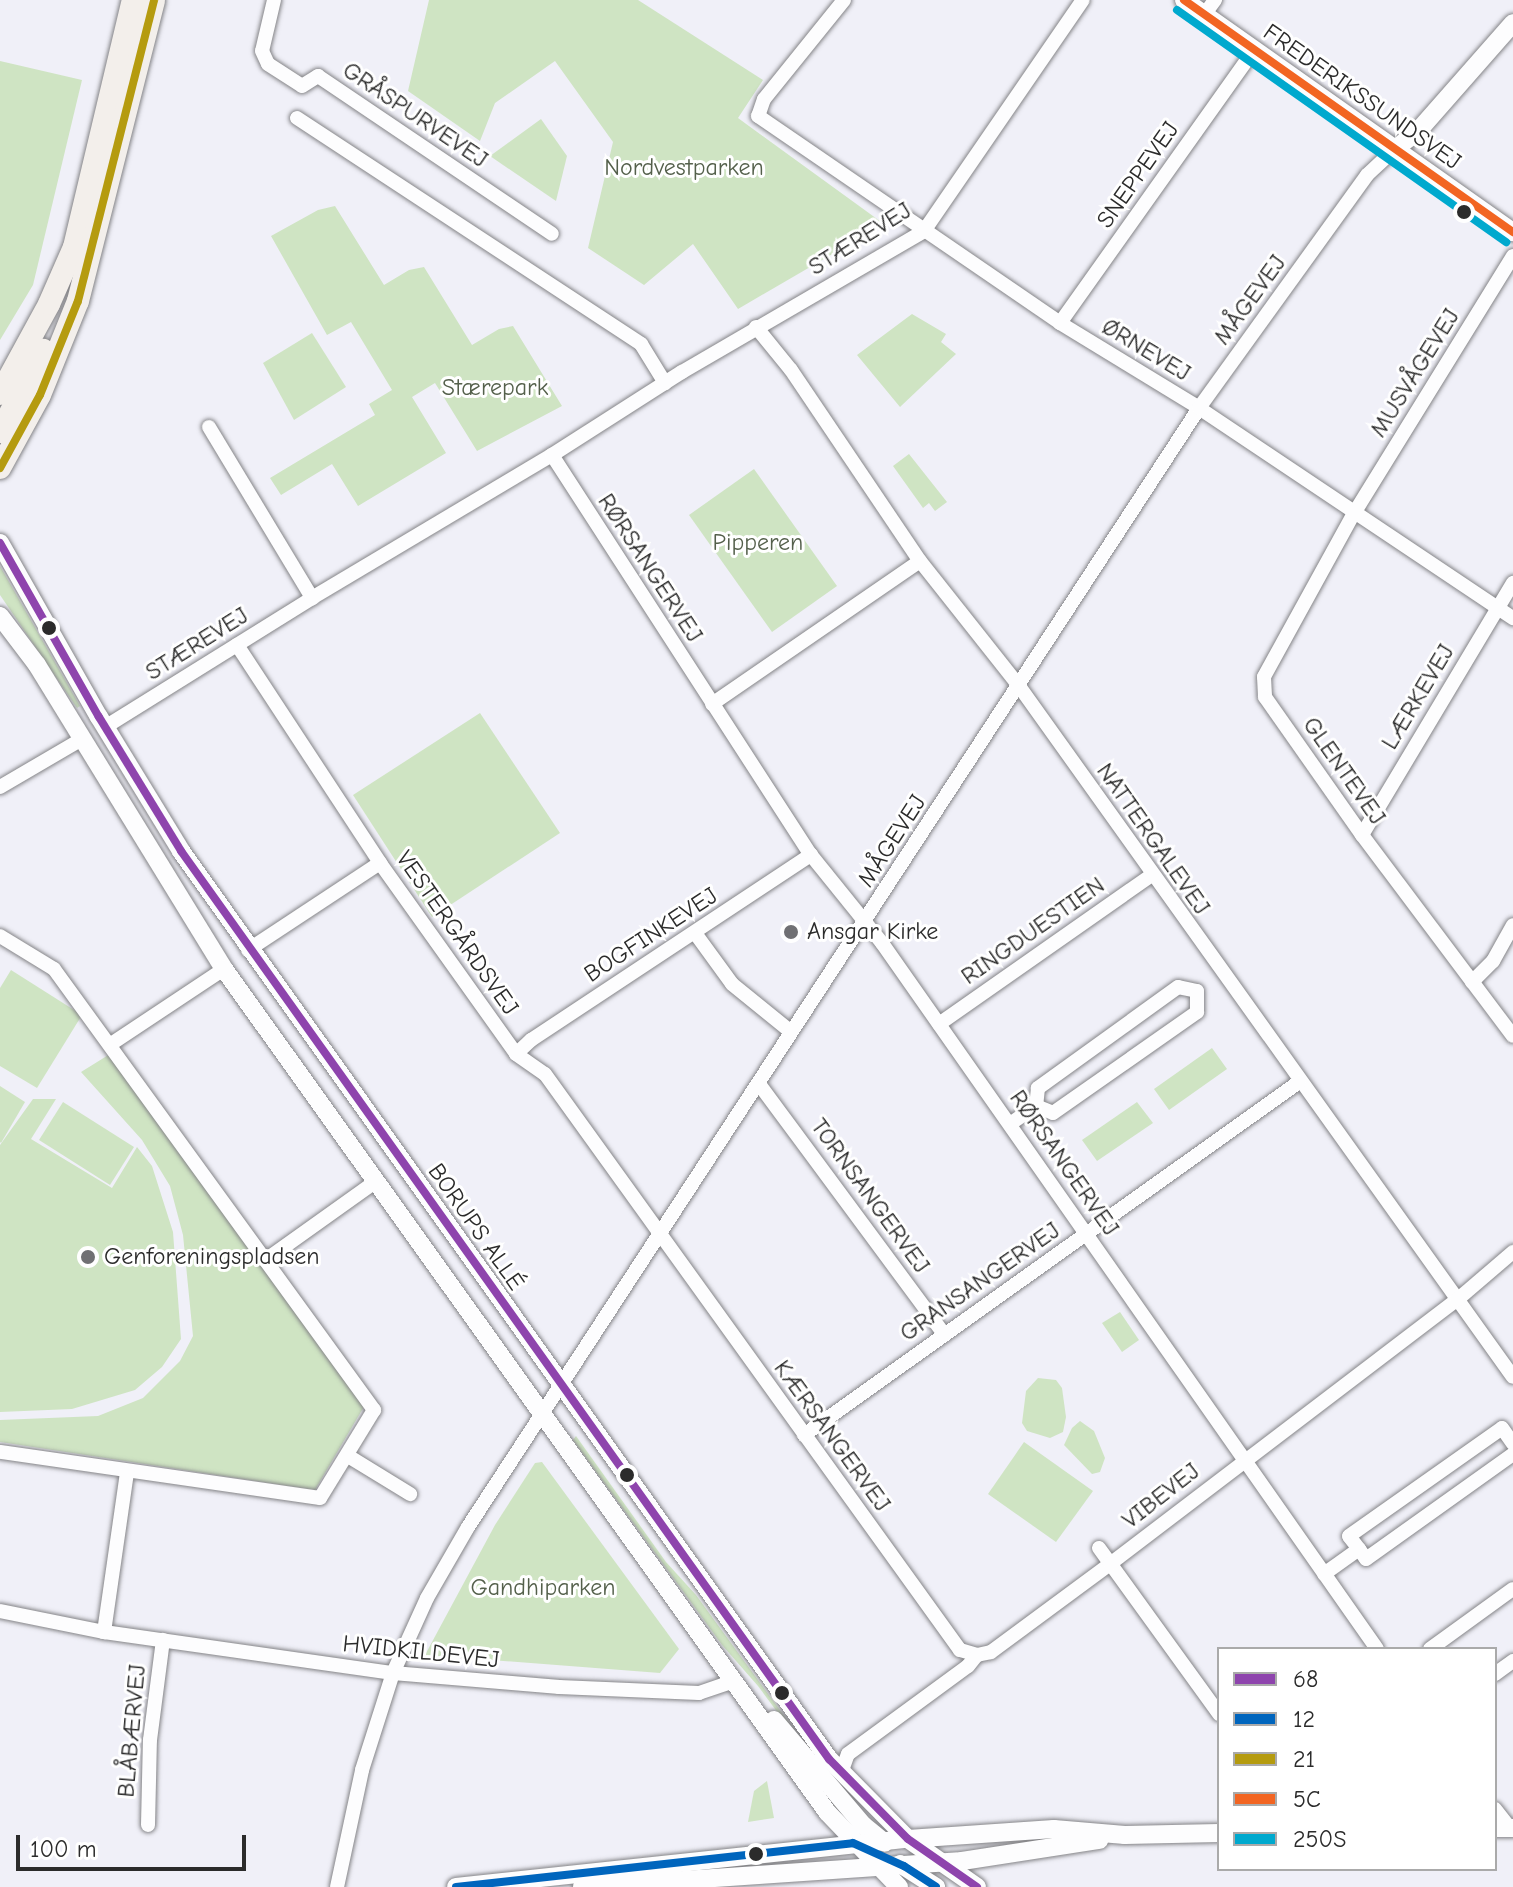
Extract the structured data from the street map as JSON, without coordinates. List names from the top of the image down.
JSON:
{
  "streets": {
    "street": [
      "FREDERIKSSUNDSVEJ",
      "GRÅSPURVEVEJ",
      "SNEPPEVEJ",
      "STÆREVEJ",
      "MÅGEVEJ",
      "ØRNEVEJ",
      "MUSVÅGEVEJ",
      "RØRSANGERVEJ",
      "LÆRKEVEJ",
      "GLENTEVEJ",
      "NATTERGALEVEJ",
      "RINGDUESTIEN",
      "VESTERGÅRDSVEJ",
      "BOGFINKEVEJ",
      "TORNSANGERVEJ",
      "BORUPS ALLÉ",
      "GRANSANGERVEJ",
      "KÆRSANGERVEJ",
      "VIBEVEJ",
      "HVIDKILDEVEJ",
      "BLÅBÆRVEJ"
    ]
  },
  "crossings": [
    ["FREDERIKSSUNDSVEJ", "SNEPPEVEJ"],
    ["FREDERIKSSUNDSVEJ", "MÅGEVEJ"],
    ["SNEPPEVEJ", "ØRNEVEJ"],
    ["STÆREVEJ", "ØRNEVEJ"],
    ["STÆREVEJ", "RØRSANGERVEJ"],
    ["STÆREVEJ", "NATTERGALEVEJ"],
    ["STÆREVEJ", "VESTERGÅRDSVEJ"],
    ["STÆREVEJ", "BORUPS ALLÉ"],
    ["MÅGEVEJ", "ØRNEVEJ"],
    ["MÅGEVEJ", "RØRSANGERVEJ"],
    ["MÅGEVEJ", "NATTERGALEVEJ"],
    ["MÅGEVEJ", "VESTERGÅRDSVEJ"],
    ["MÅGEVEJ", "TORNSANGERVEJ"],
    ["MÅGEVEJ", "BORUPS ALLÉ"],
    ["MÅGEVEJ", "KÆRSANGERVEJ"],
    ["MÅGEVEJ", "HVIDKILDEVEJ"],
    ["ØRNEVEJ", "MUSVÅGEVEJ"],
    ["ØRNEVEJ", "LÆRKEVEJ"],
    ["ØRNEVEJ", "GLENTEVEJ"],
    ["MUSVÅGEVEJ", "GLENTEVEJ"],
    ["RØRSANGERVEJ", "RINGDUESTIEN"],
    ["RØRSANGERVEJ", "BOGFINKEVEJ"],
    ["RØRSANGERVEJ", "GRANSANGERVEJ"],
    ["RØRSANGERVEJ", "VIBEVEJ"],
    ["LÆRKEVEJ", "GLENTEVEJ"],
    ["NATTERGALEVEJ", "RINGDUESTIEN"],
    ["NATTERGALEVEJ", "GRANSANGERVEJ"],
    ["NATTERGALEVEJ", "VIBEVEJ"],
    ["VESTERGÅRDSVEJ", "BOGFINKEVEJ"],
    ["VESTERGÅRDSVEJ", "KÆRSANGERVEJ"],
    ["TORNSANGERVEJ", "GRANSANGERVEJ"],
    ["BORUPS ALLÉ", "VIBEVEJ"],
    ["GRANSANGERVEJ", "KÆRSANGERVEJ"],
    ["KÆRSANGERVEJ", "VIBEVEJ"],
    ["HVIDKILDEVEJ", "BLÅBÆRVEJ"]
  ],
  "parks": [
    "Nordvestparken",
    "Stærepark",
    "Pipperen",
    "Gandhiparken"
  ],
  "places": ["Ansgar Kirke", "Genforeningspladsen"],
  "lines": [
    "transit line 21",
    "transit line 5C",
    "transit line 250S",
    "transit line 68",
    "transit line 12"
  ],
  "legend": [
    "68",
    "12",
    "21",
    "5C",
    "250S"
  ],
  "scale_bar": "100 m"
}
